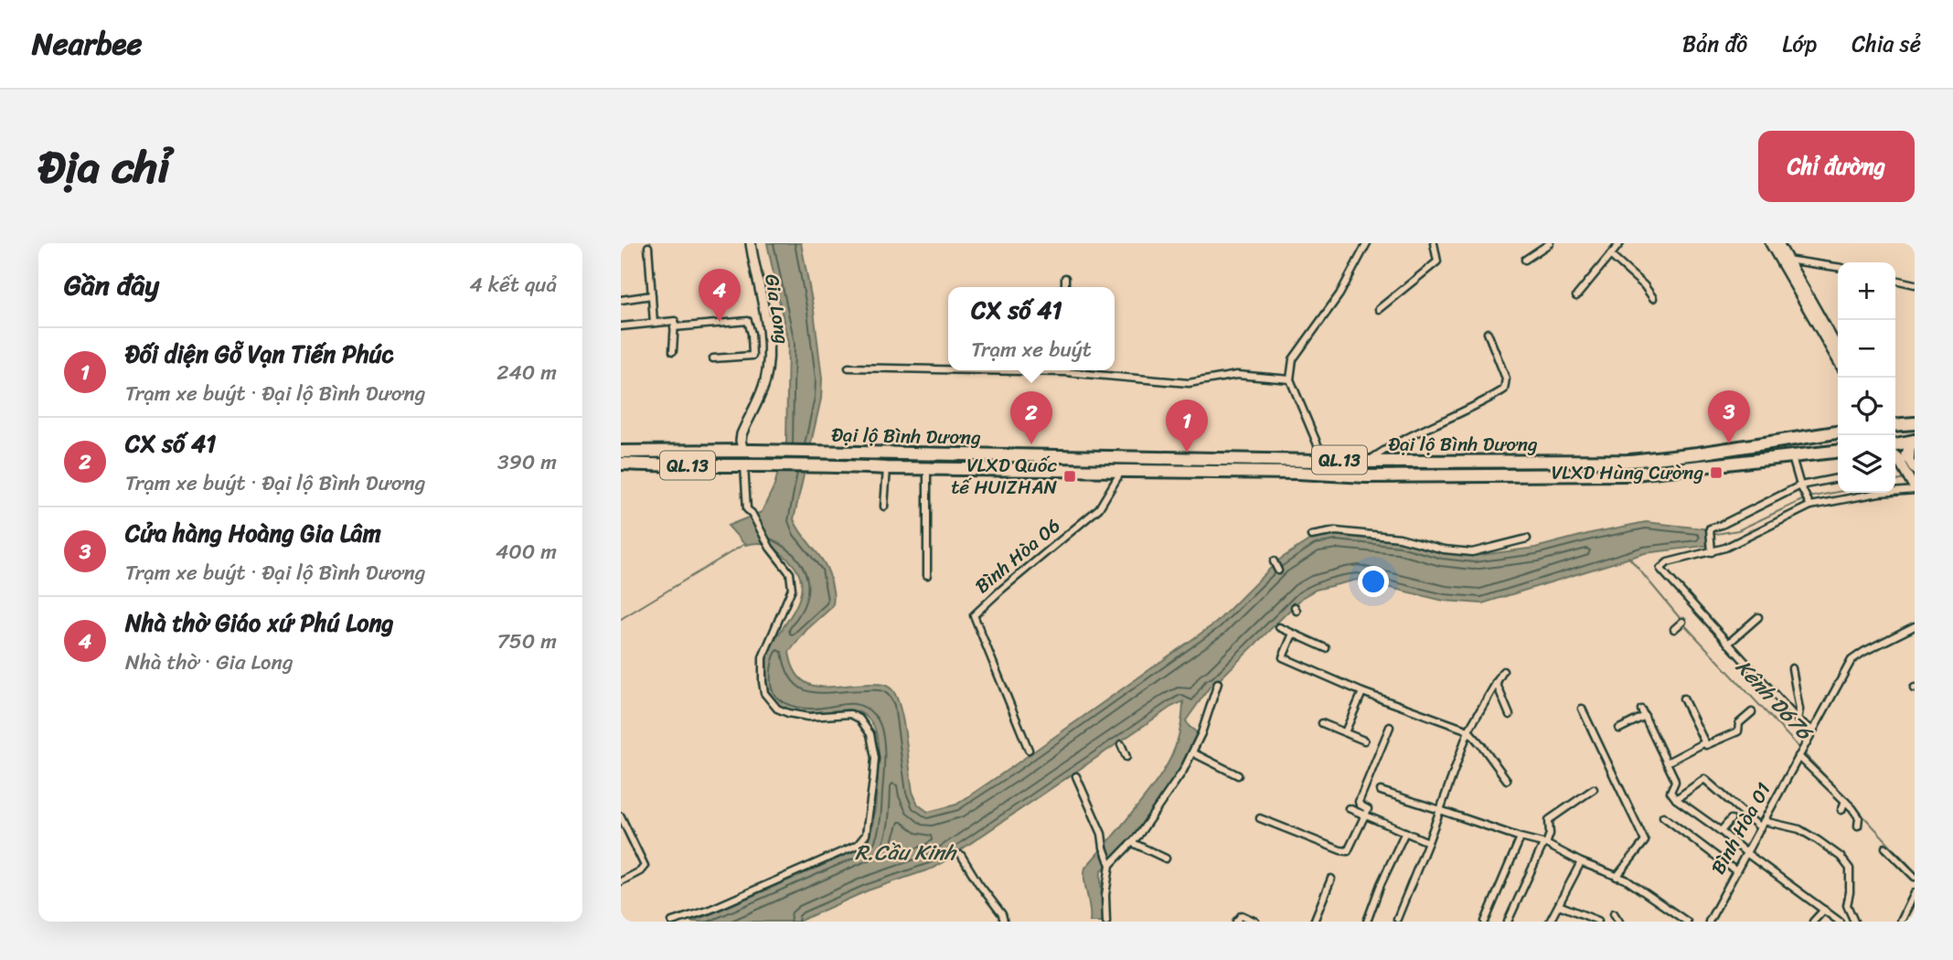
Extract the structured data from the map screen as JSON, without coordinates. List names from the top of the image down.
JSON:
{
  "streets": {
    "highway": ["Đại lộ Bình Dương", "QL.13"],
    "main road": ["Gia Long"],
    "street": ["Bình Hòa 06", "Bình Hòa 01"]
  },
  "crossings": [
    ["Gia Long", "Đại lộ Bình Dương"],
    ["Đại lộ Bình Dương", "Bình Hòa 06"]
  ],
  "water": ["Kênh D676", "R.Cầu Kinh"],
  "places": {
    "transit": ["VLXD Hùng Cường", "VLXD Quốc tế HUIZHAN"]
  },
  "page": {
    "header": "Nearbee",
    "nav": ["Bản đồ", "Lớp", "Chia sẻ"],
    "title": "Địa chỉ",
    "buttons": "Chỉ đường",
    "heading": ["Gần đây", "4 kết quả"],
    "map_buttons": ["+", "−"],
    "pins": [
      "4",
      "3",
      "2",
      "1"
    ],
    "popup": ["CX số 41", "Trạm xe buýt"],
    "list": [
      {
        "mark": "1",
        "name": "Đối diện Gỗ Vạn Tiến Phúc",
        "note": "Trạm xe buýt · Đại lộ Bình Dương",
        "value": "240 m"
      },
      {
        "mark": "2",
        "name": "CX số 41",
        "note": "Trạm xe buýt · Đại lộ Bình Dương",
        "value": "390 m"
      },
      {
        "mark": "3",
        "name": "Cửa hàng Hoàng Gia Lâm",
        "note": "Trạm xe buýt · Đại lộ Bình Dương",
        "value": "400 m"
      },
      {
        "mark": "4",
        "name": "Nhà thờ Giáo xứ Phú Long",
        "note": "Nhà thờ · Gia Long",
        "value": "750 m"
      }
    ]
  }
}
